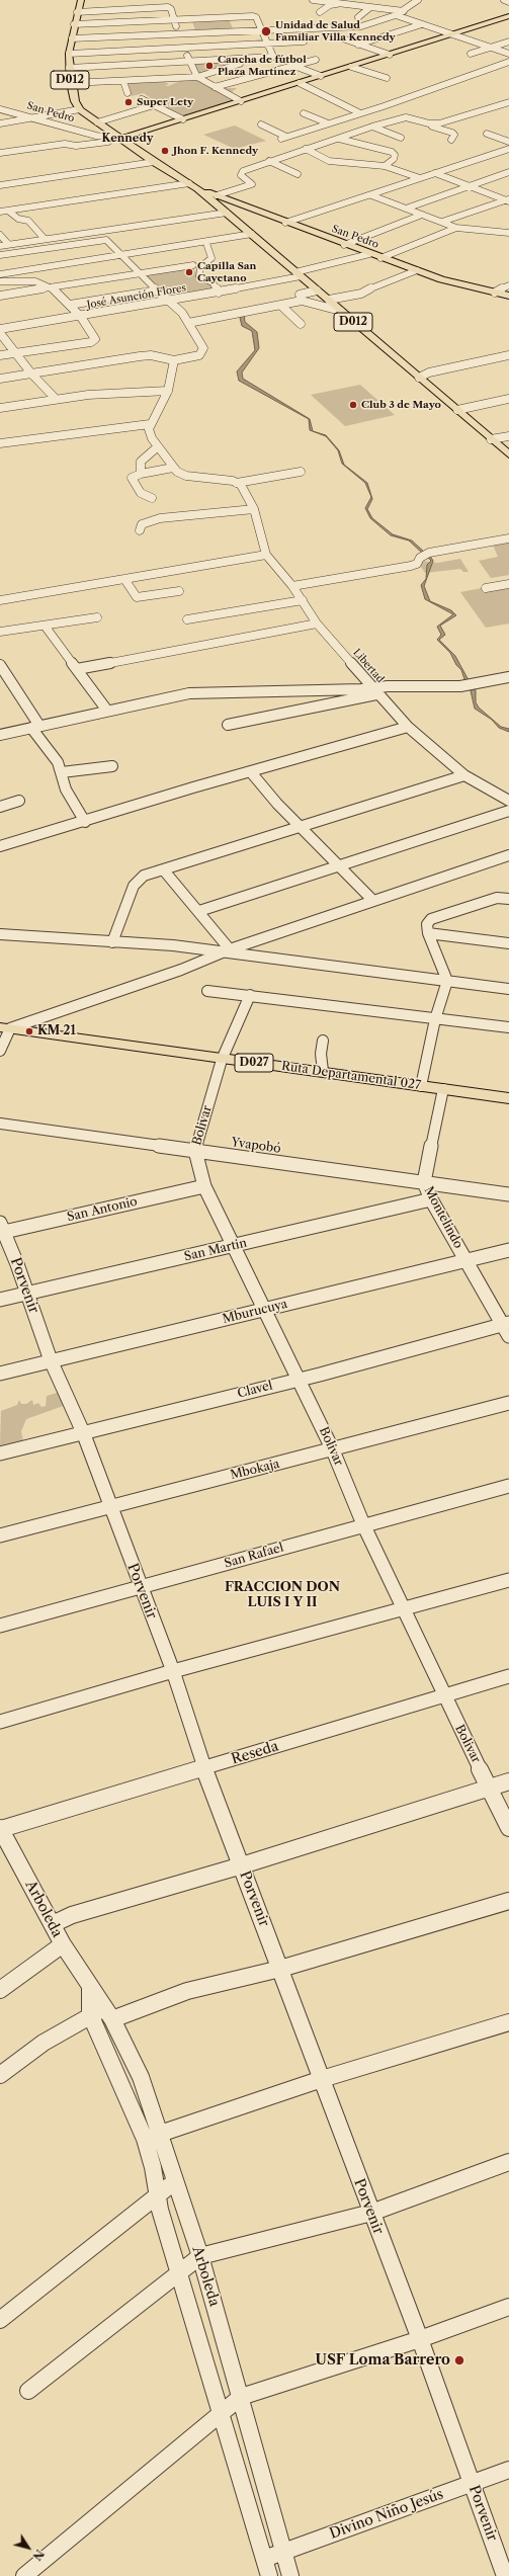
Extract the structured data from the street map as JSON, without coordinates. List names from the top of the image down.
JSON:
{
  "streets": {
    "main road": [
      "D012",
      "San Pedro",
      "D027",
      "Ruta Departamental 027"
    ],
    "street": [
      "José Asunción Flores",
      "Libertad",
      "Bolivar",
      "Yvapobó",
      "San Antonio",
      "Montelindo",
      "San Martin",
      "Porvenir",
      "Mburucuya",
      "Clavel",
      "Mbokaja",
      "San Rafael",
      "Reseda",
      "Arboleda",
      "Divino Niño Jesús"
    ]
  },
  "crossings": [
    ["D012", "San Pedro"],
    ["D012", "José Asunción Flores"],
    ["San Pedro", "José Asunción Flores"],
    ["Ruta Departamental 027", "Bolivar"],
    ["Ruta Departamental 027", "Montelindo"],
    ["Bolivar", "Yvapobó"],
    ["Bolivar", "San Antonio"],
    ["Bolivar", "San Martin"],
    ["Bolivar", "Mburucuya"],
    ["Bolivar", "Clavel"],
    ["Bolivar", "Mbokaja"],
    ["Bolivar", "San Rafael"],
    ["Bolivar", "Reseda"],
    ["Yvapobó", "Montelindo"],
    ["San Antonio", "Porvenir"],
    ["Montelindo", "San Martin"],
    ["Montelindo", "Mburucuya"],
    ["Montelindo", "Clavel"],
    ["San Martin", "Porvenir"],
    ["Porvenir", "Mburucuya"],
    ["Porvenir", "Clavel"],
    ["Porvenir", "Mbokaja"],
    ["Porvenir", "San Rafael"],
    ["Porvenir", "Reseda"],
    ["Porvenir", "Divino Niño Jesús"],
    ["Reseda", "Arboleda"],
    ["Arboleda", "Divino Niño Jesús"]
  ],
  "districts": ["Kennedy", "FRACCION DON LUIS I Y II"],
  "places": [
    "Unidad de Salud Familiar Villa Kennedy",
    "Cancha de fútbol Plaza Martínez",
    "Super Lety",
    "Jhon F. Kennedy",
    "Capilla San Cayetano",
    "Club 3 de Mayo",
    "KM 21",
    "USF Loma Barrero"
  ],
  "north": "bottom right"
}
